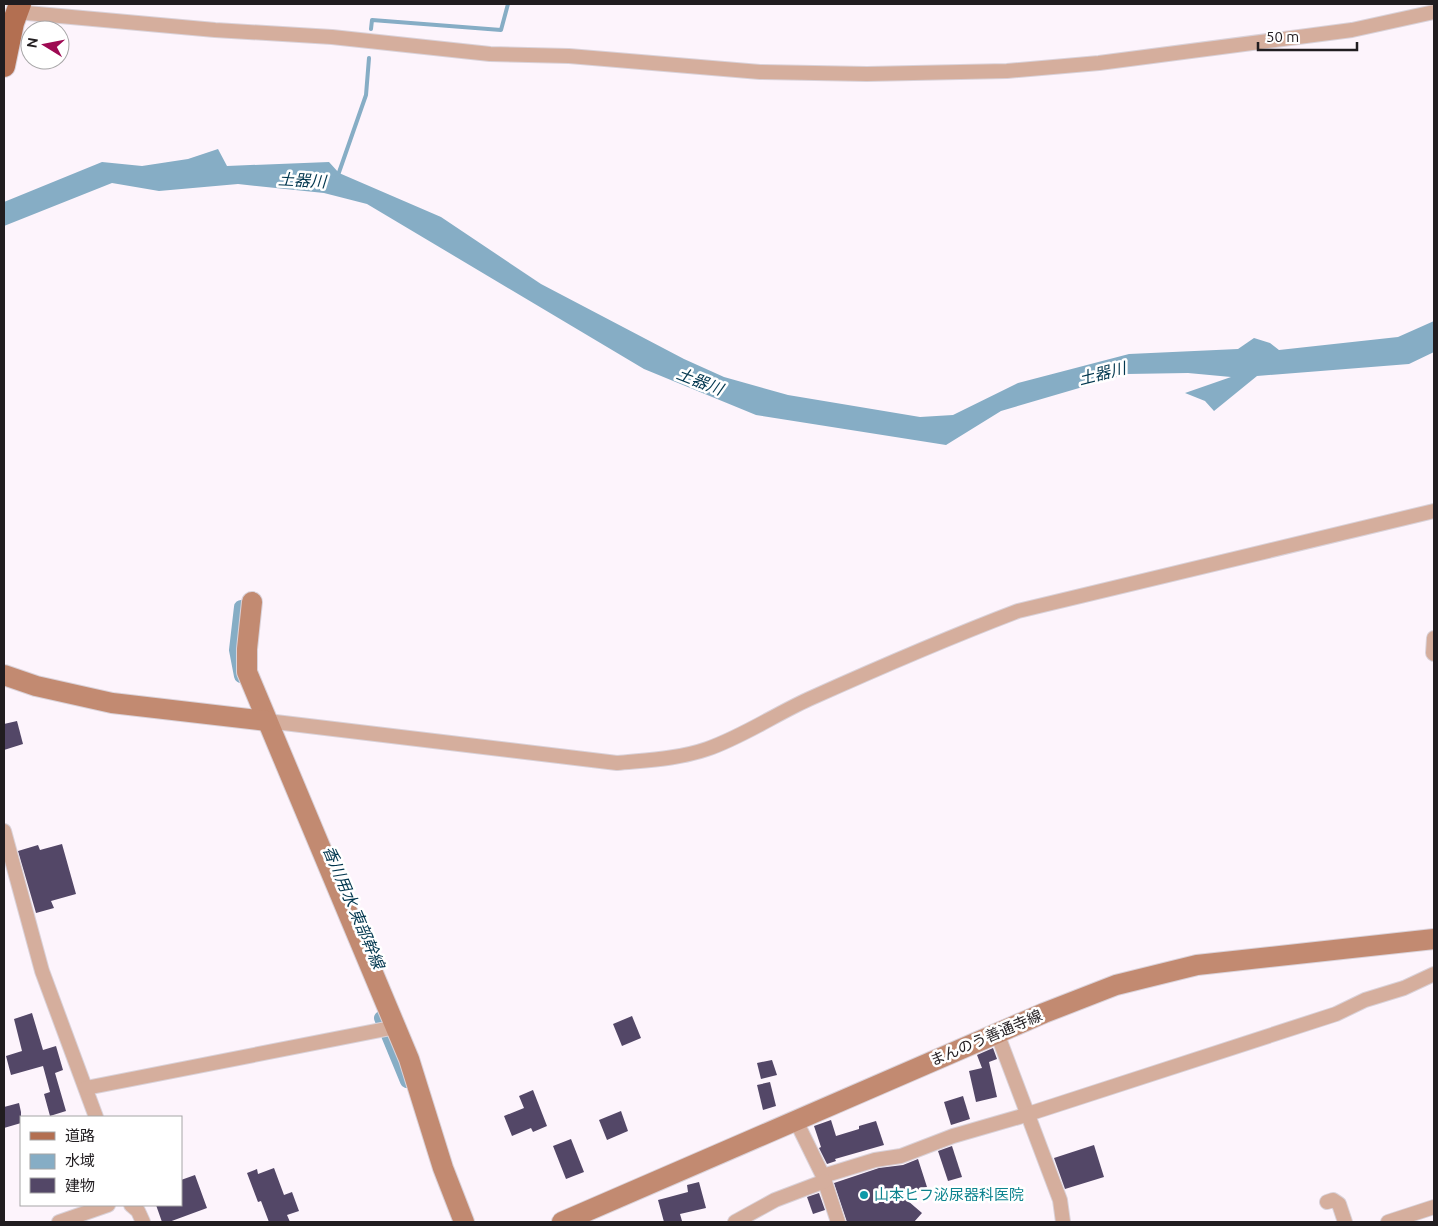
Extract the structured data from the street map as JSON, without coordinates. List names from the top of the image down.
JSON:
{
  "streets": {
    "street": ["まんのう善通寺線"]
  },
  "water": ["土器川", "香川用水 東部幹線"],
  "places": ["山本ヒフ泌尿器科医院"],
  "legend": ["道路", "水域", "建物"],
  "scale_bar": "50 m",
  "north": "left"
}
